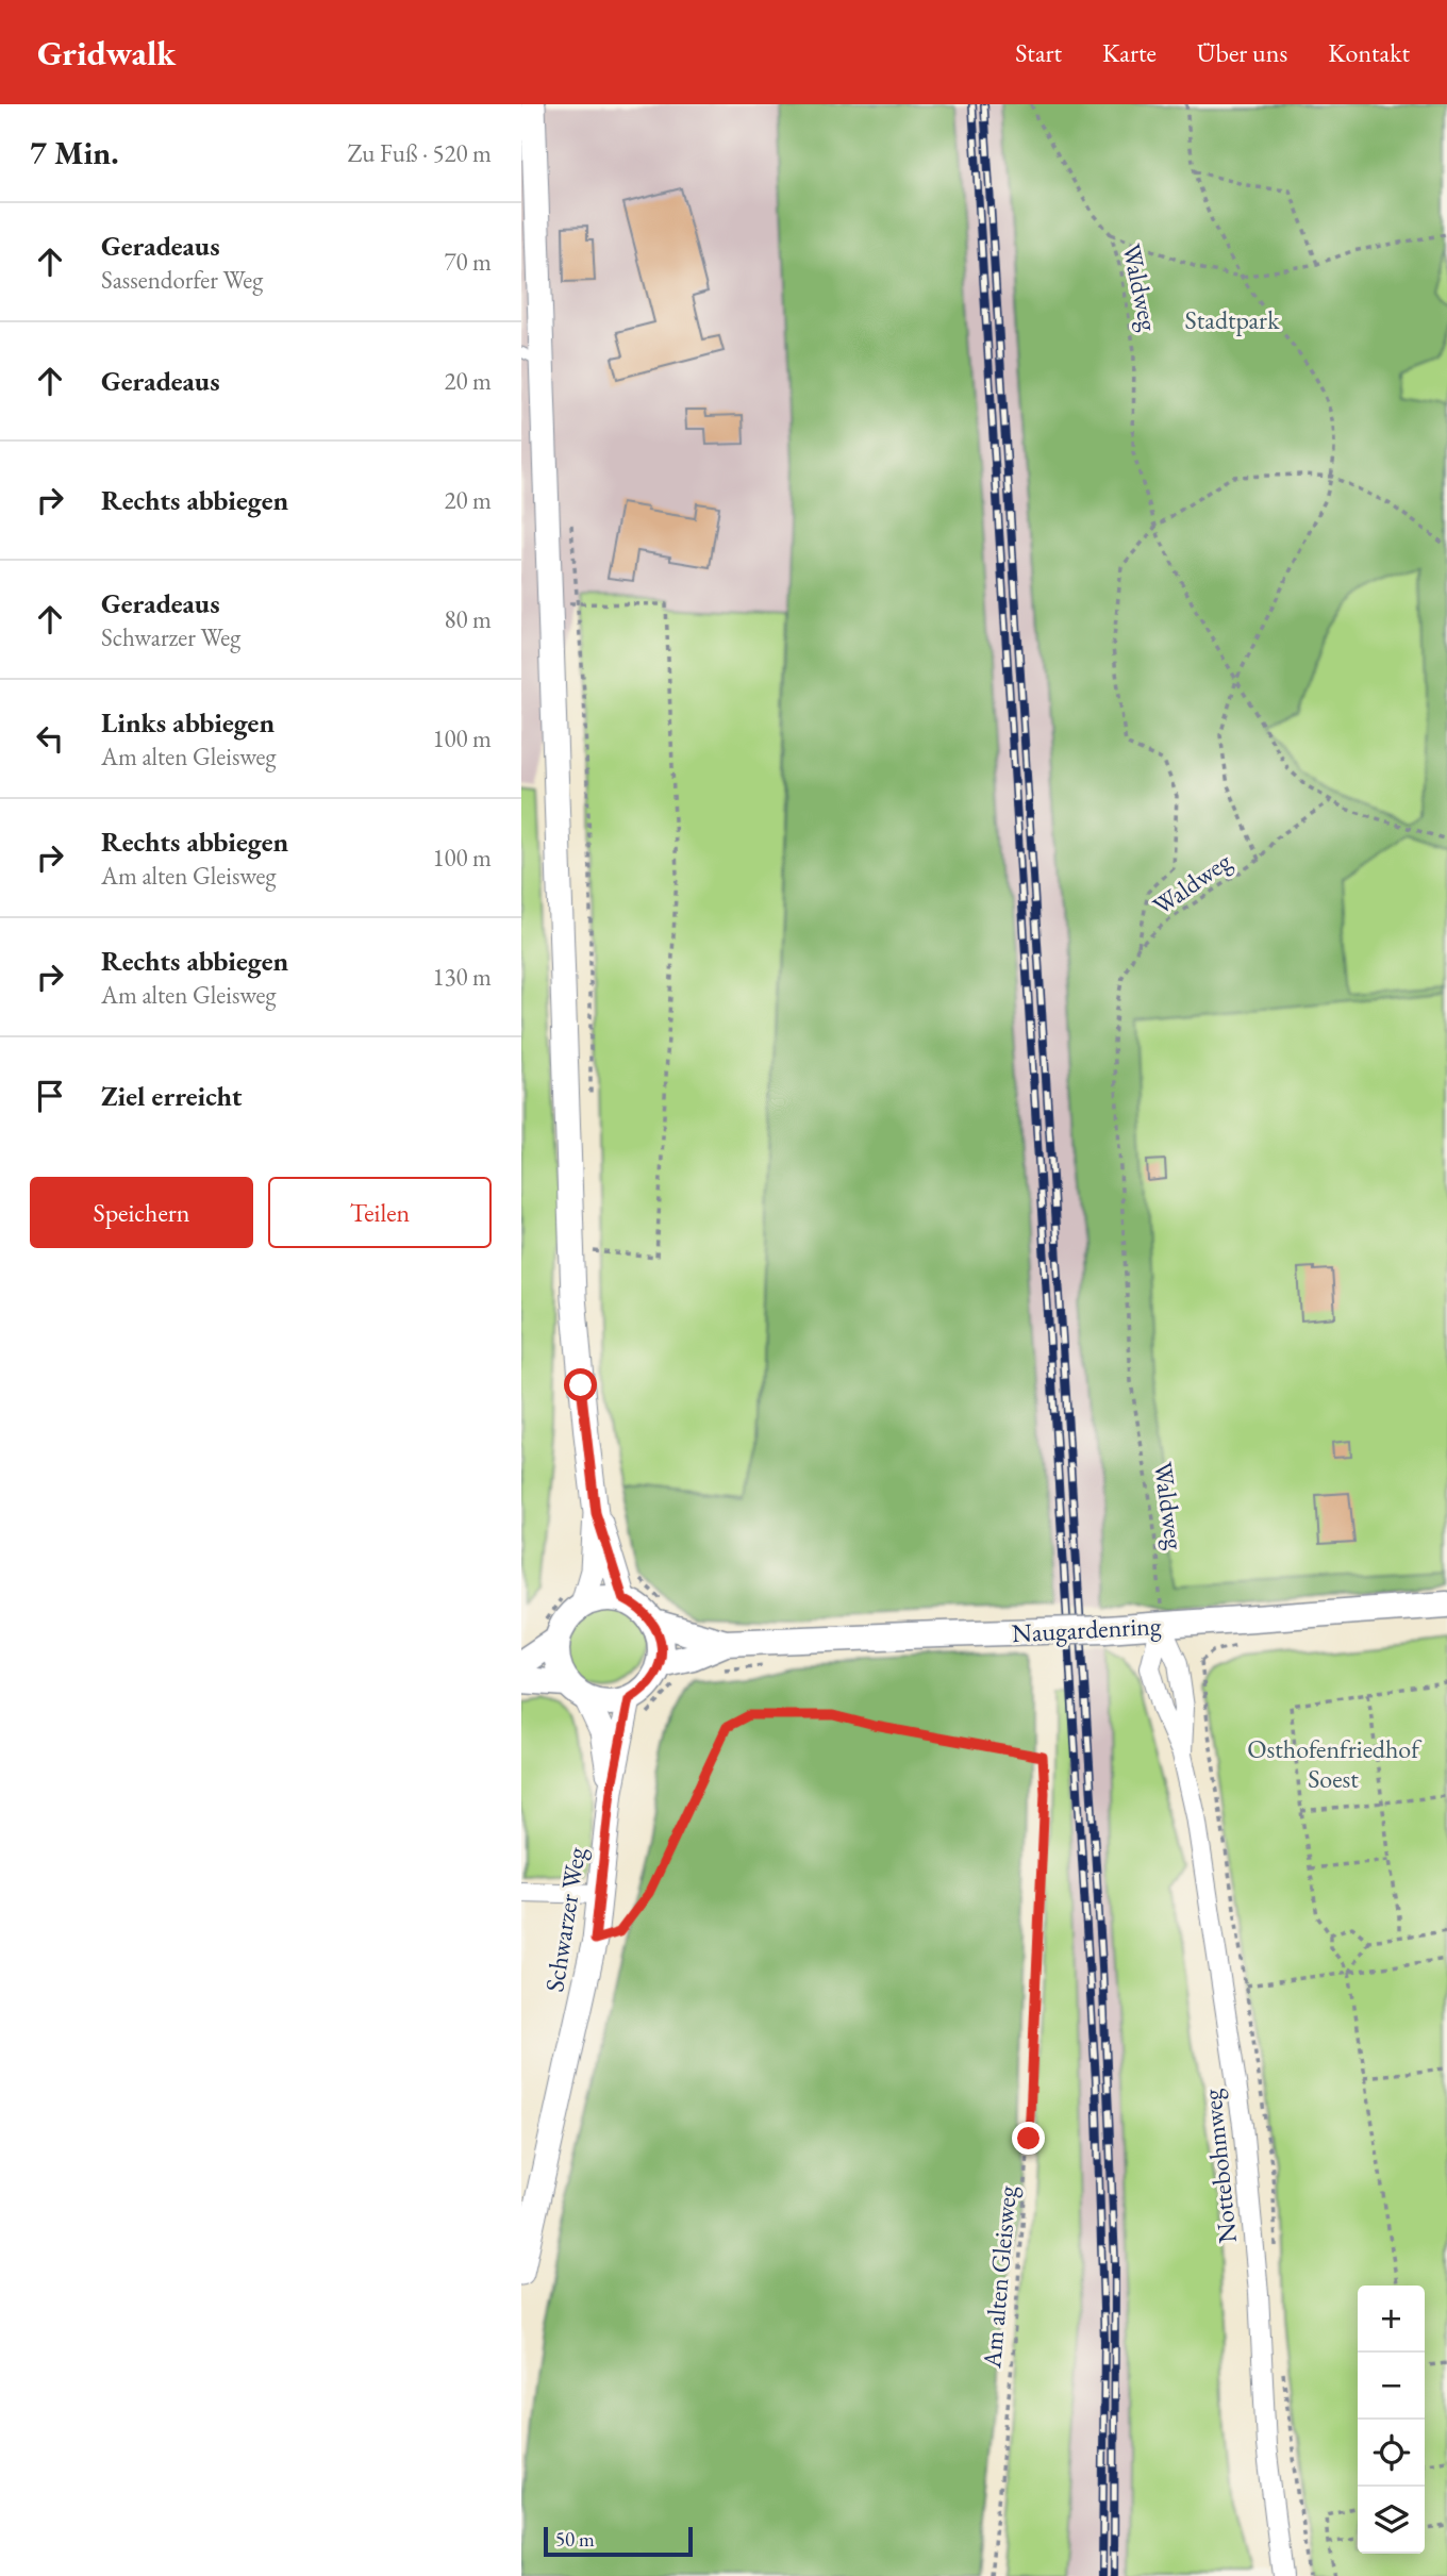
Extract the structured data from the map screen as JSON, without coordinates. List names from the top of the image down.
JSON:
{
  "streets": {
    "main road": ["Naugardenring"],
    "street": ["Schwarzer Weg", "Nottebohmweg"],
    "path": ["Waldweg", "Am alten Gleisweg"]
  },
  "crossings": [
    ["Waldweg", "Naugardenring"],
    ["Waldweg", "Nottebohmweg"],
    ["Naugardenring", "Schwarzer Weg"],
    ["Naugardenring", "Nottebohmweg"],
    ["Schwarzer Weg", "Am alten Gleisweg"]
  ],
  "parks": ["Stadtpark", "Osthofenfriedhof Soest"],
  "scale_bar": "50 m",
  "page": {
    "header": "Gridwalk",
    "nav": [
      "Start",
      "Karte",
      "Über uns",
      "Kontakt"
    ],
    "heading": ["7 Min.", "Zu Fuß · 520 m"],
    "list": [
      ["Geradeaus", "Sassendorfer Weg", "70 m"],
      ["Geradeaus", "20 m"],
      ["Rechts abbiegen", "20 m"],
      ["Geradeaus", "Schwarzer Weg", "80 m"],
      ["Links abbiegen", "Am alten Gleisweg", "100 m"],
      ["Rechts abbiegen", "Am alten Gleisweg", "100 m"],
      ["Rechts abbiegen", "Am alten Gleisweg", "130 m"],
      "Ziel erreicht"
    ],
    "buttons": ["Speichern", "Teilen"],
    "map_buttons": ["+", "−"],
    "scale": "50 m"
  }
}
